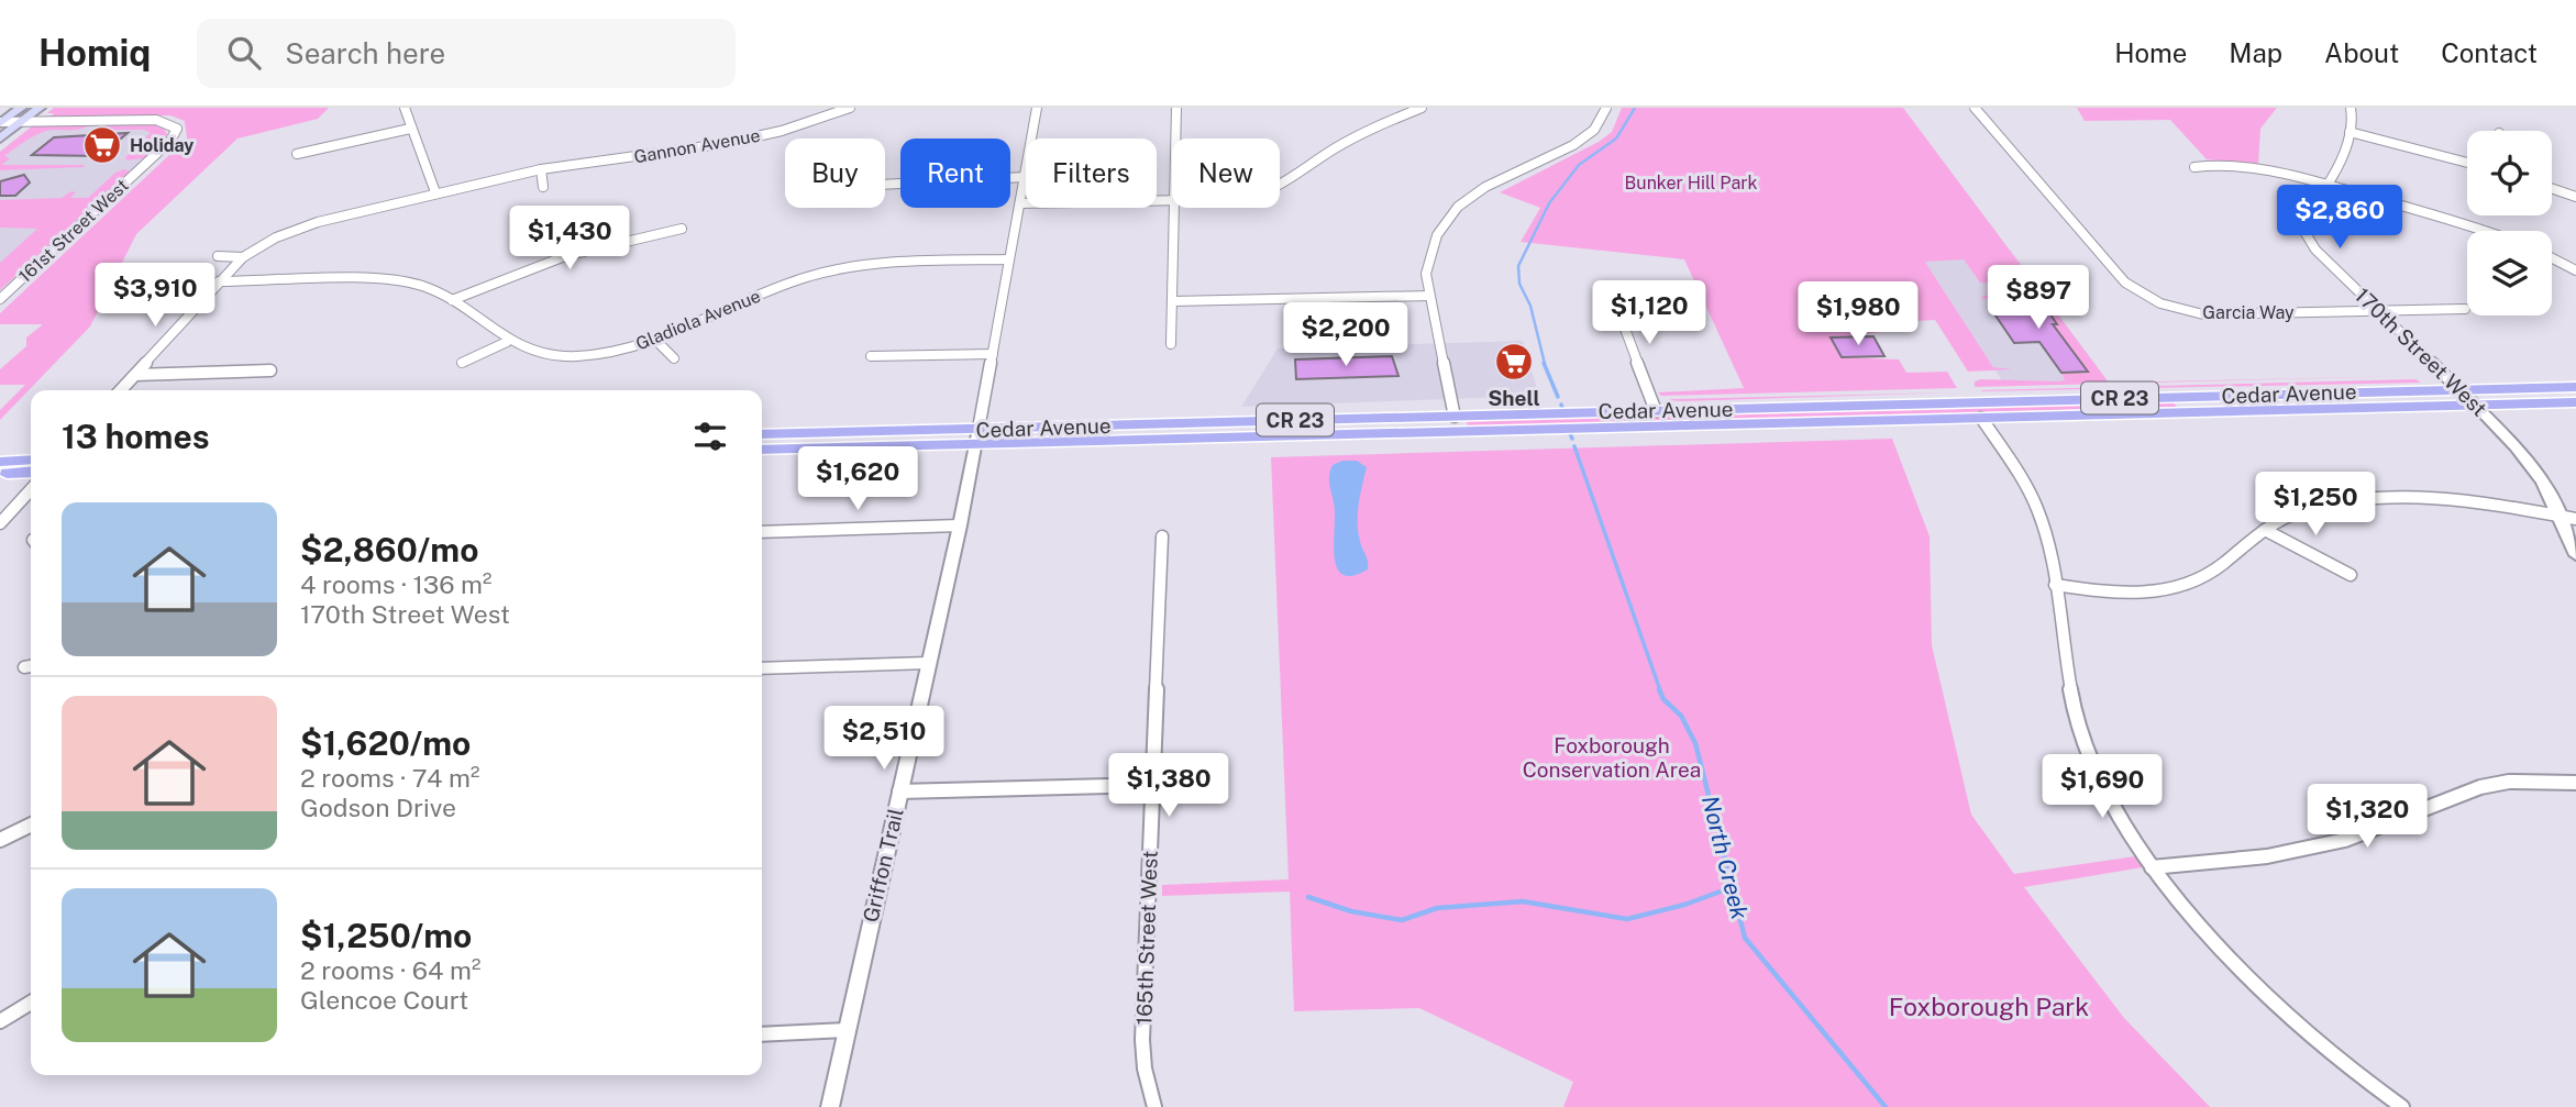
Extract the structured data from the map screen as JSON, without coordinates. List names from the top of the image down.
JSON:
{
  "streets": {
    "main road": ["Cedar Avenue", "CR 23"],
    "street": [
      "Gannon Avenue",
      "161st Street West",
      "Garcia Way",
      "Gladiola Avenue",
      "170th Street West",
      "Griffon Trail",
      "165th Street West"
    ]
  },
  "crossings": [
    ["Gannon Avenue", "Gladiola Avenue"],
    ["Garcia Way", "170th Street West"],
    ["170th Street West", "Cedar Avenue"],
    ["Cedar Avenue", "Griffon Trail"]
  ],
  "water": ["North Creek"],
  "parks": ["Bunker Hill Park", "Foxborough Conservation Area", "Foxborough Park"],
  "places": {
    "supermarket": ["Holiday", "Shell"]
  },
  "page": {
    "header": "Homiq",
    "search": "Search here",
    "nav": [
      "Home",
      "Map",
      "About",
      "Contact"
    ],
    "chip": [
      "Buy",
      "Rent",
      "Filters",
      "New"
    ],
    "price": [
      "$2,860",
      "$1,430",
      "$3,910",
      "$897",
      "$1,120",
      "$1,980",
      "$2,200",
      "$1,620",
      "$1,250",
      "$2,510",
      "$1,380",
      "$1,690",
      "$1,320"
    ],
    "heading": "13 homes",
    "list": [
      {
        "name": "$2,860/mo",
        "note": "4 rooms · 136 m² · 170th Street West"
      },
      {
        "name": "$1,620/mo",
        "note": "2 rooms · 74 m² · Godson Drive"
      },
      {
        "name": "$1,250/mo",
        "note": "2 rooms · 64 m² · Glencoe Court"
      }
    ]
  }
}
